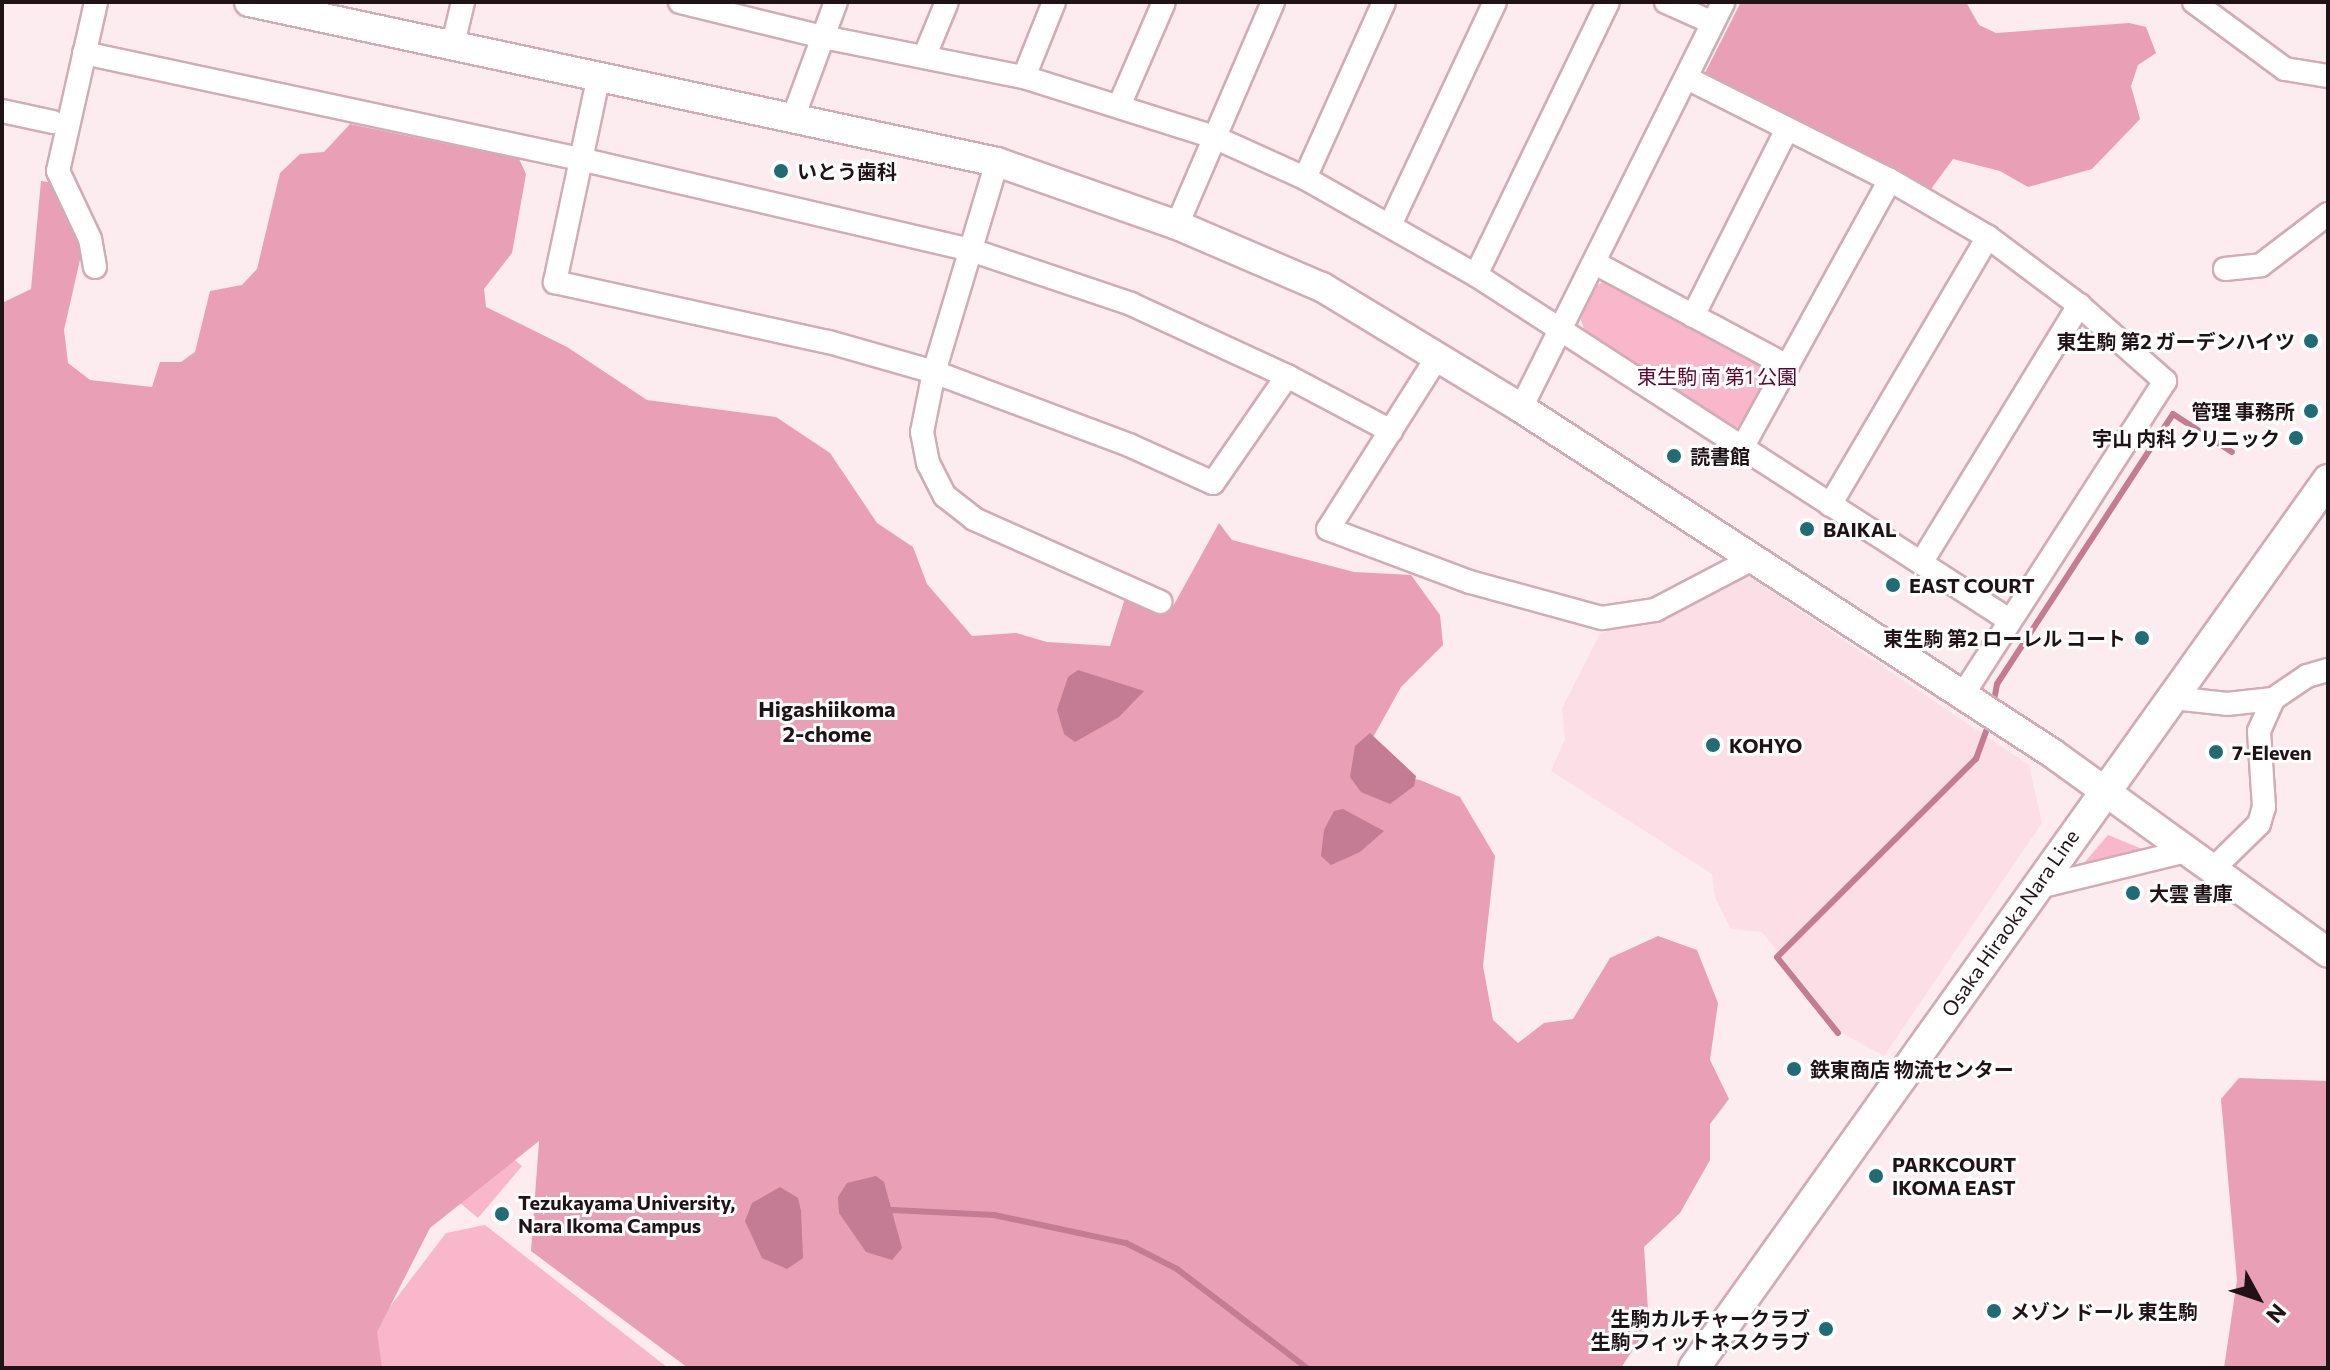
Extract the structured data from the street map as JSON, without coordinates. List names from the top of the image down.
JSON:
{
  "streets": {
    "main road": ["Osaka Hiraoka Nara Line"]
  },
  "districts": ["Higashiikoma 2-chome"],
  "parks": ["東生駒 南 第1 公園"],
  "places": [
    "いとう歯科",
    "東生駒 第2 ガーデンハイツ",
    "管理 事務所",
    "宇山 内科 クリニック",
    "読書館",
    "BAIKAL",
    "EAST COURT",
    "東生駒 第2 ローレル コート",
    "KOHYO",
    "7-Eleven",
    "大雲 書庫",
    "鉄東商店 物流センター",
    "PARKCOURT IKOMA EAST",
    "Tezukayama University, Nara Ikoma Campus",
    "メゾン ドール 東生駒",
    "生駒カルチャークラブ 生駒フィットネスクラブ"
  ],
  "north": "bottom right"
}
